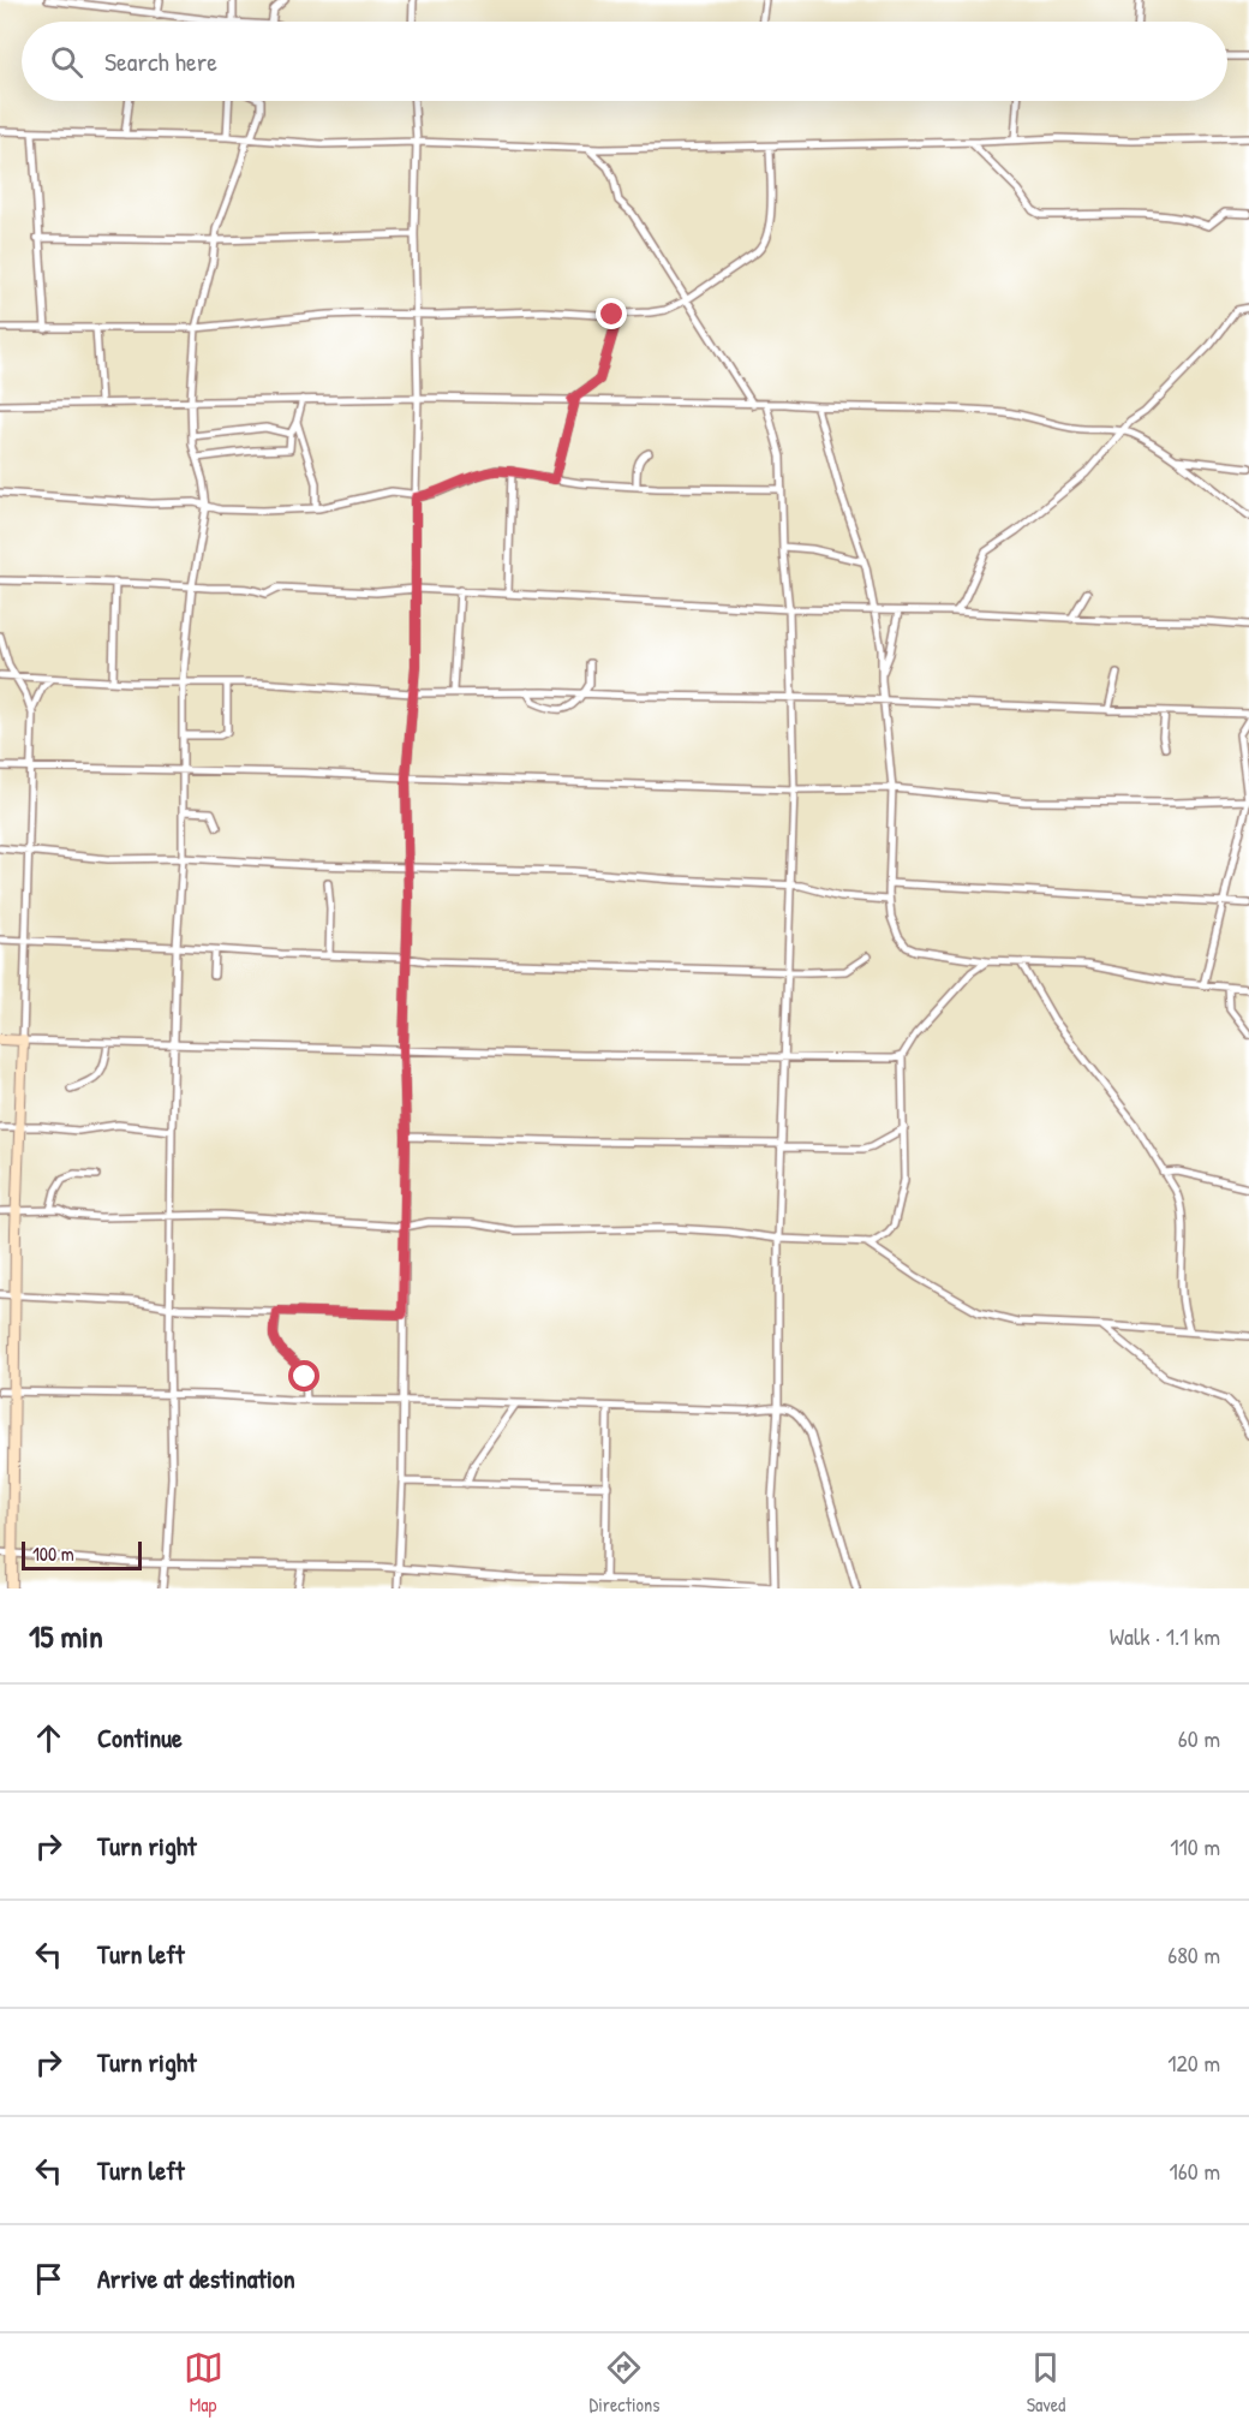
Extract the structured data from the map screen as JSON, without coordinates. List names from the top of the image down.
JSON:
{
  "scale_bar": "100 m",
  "page": {
    "search": "Search here",
    "scale": "100 m",
    "heading": ["15 min", "Walk · 1.1 km"],
    "list": [
      ["Continue", "60 m"],
      ["Turn right", "110 m"],
      ["Turn left", "680 m"],
      ["Turn right", "120 m"],
      ["Turn left", "160 m"],
      "Arrive at destination"
    ],
    "nav": ["Map", "Directions", "Saved"]
  }
}
